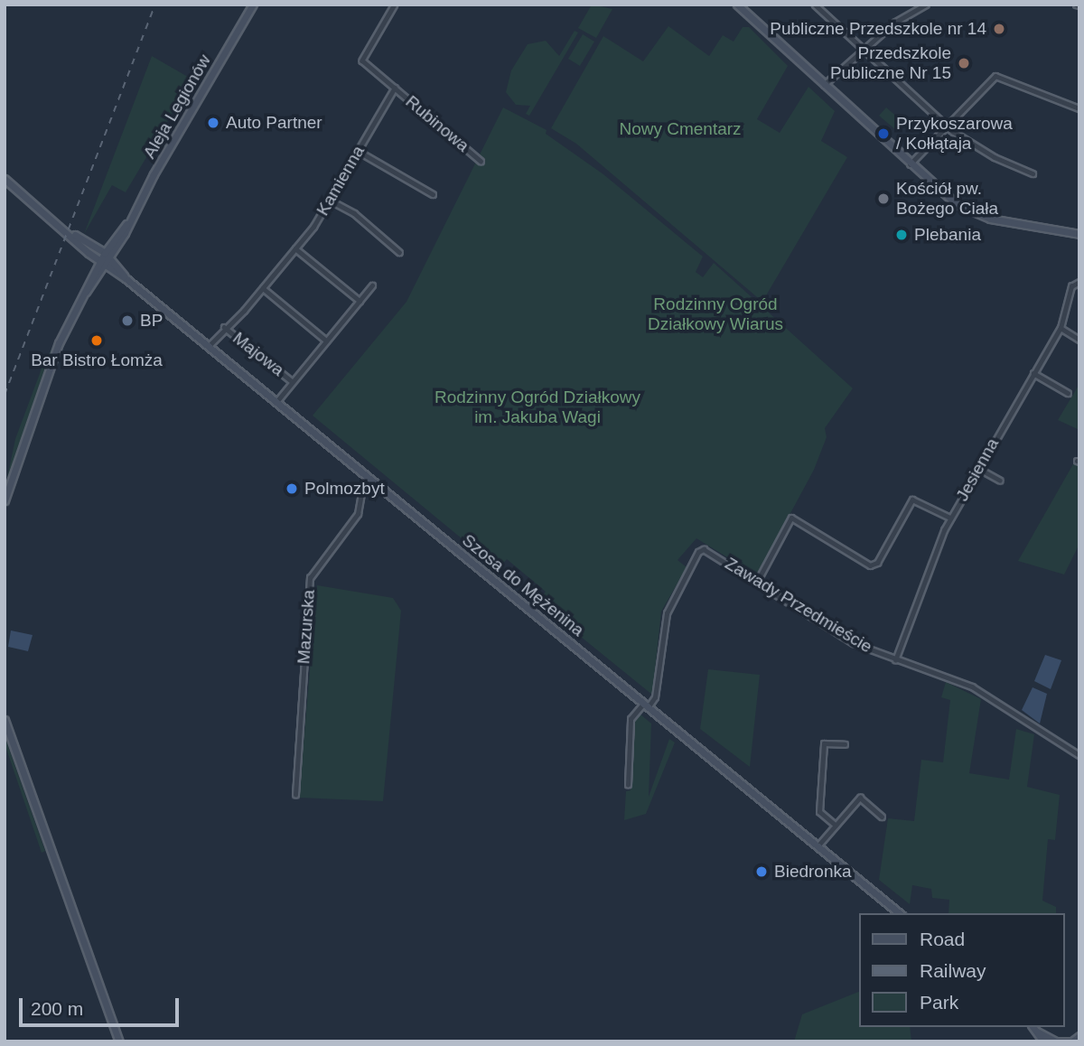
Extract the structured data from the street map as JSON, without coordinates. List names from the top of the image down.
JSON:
{
  "streets": {
    "main road": ["Aleja Legionów", "Szosa do Mężenina"],
    "street": [
      "Rubinowa",
      "Kamienna",
      "Majowa",
      "Jesienna",
      "Zawady Przedmieście",
      "Mazurska"
    ]
  },
  "crossings": [
    ["Aleja Legionów", "Szosa do Mężenina"],
    ["Rubinowa", "Kamienna"],
    ["Kamienna", "Majowa"],
    ["Kamienna", "Szosa do Mężenina"],
    ["Majowa", "Szosa do Mężenina"],
    ["Jesienna", "Zawady Przedmieście"],
    ["Szosa do Mężenina", "Zawady Przedmieście"],
    ["Szosa do Mężenina", "Mazurska"]
  ],
  "parks": ["Nowy Cmentarz", "Rodzinny Ogród Działkowy Wiarus", "Rodzinny Ogród Działkowy im. Jakuba Wagi"],
  "places": [
    "Publiczne Przedszkole nr 14",
    "Przedszkole Publiczne Nr 15",
    "Auto Partner",
    "Przykoszarowa / Kołłątaja",
    "Kościół pw. Bożego Ciała",
    "Plebania",
    "BP",
    "Bar Bistro Łomża",
    "Polmozbyt",
    "Biedronka"
  ],
  "legend": ["Road", "Railway", "Park"],
  "scale_bar": "200 m"
}
